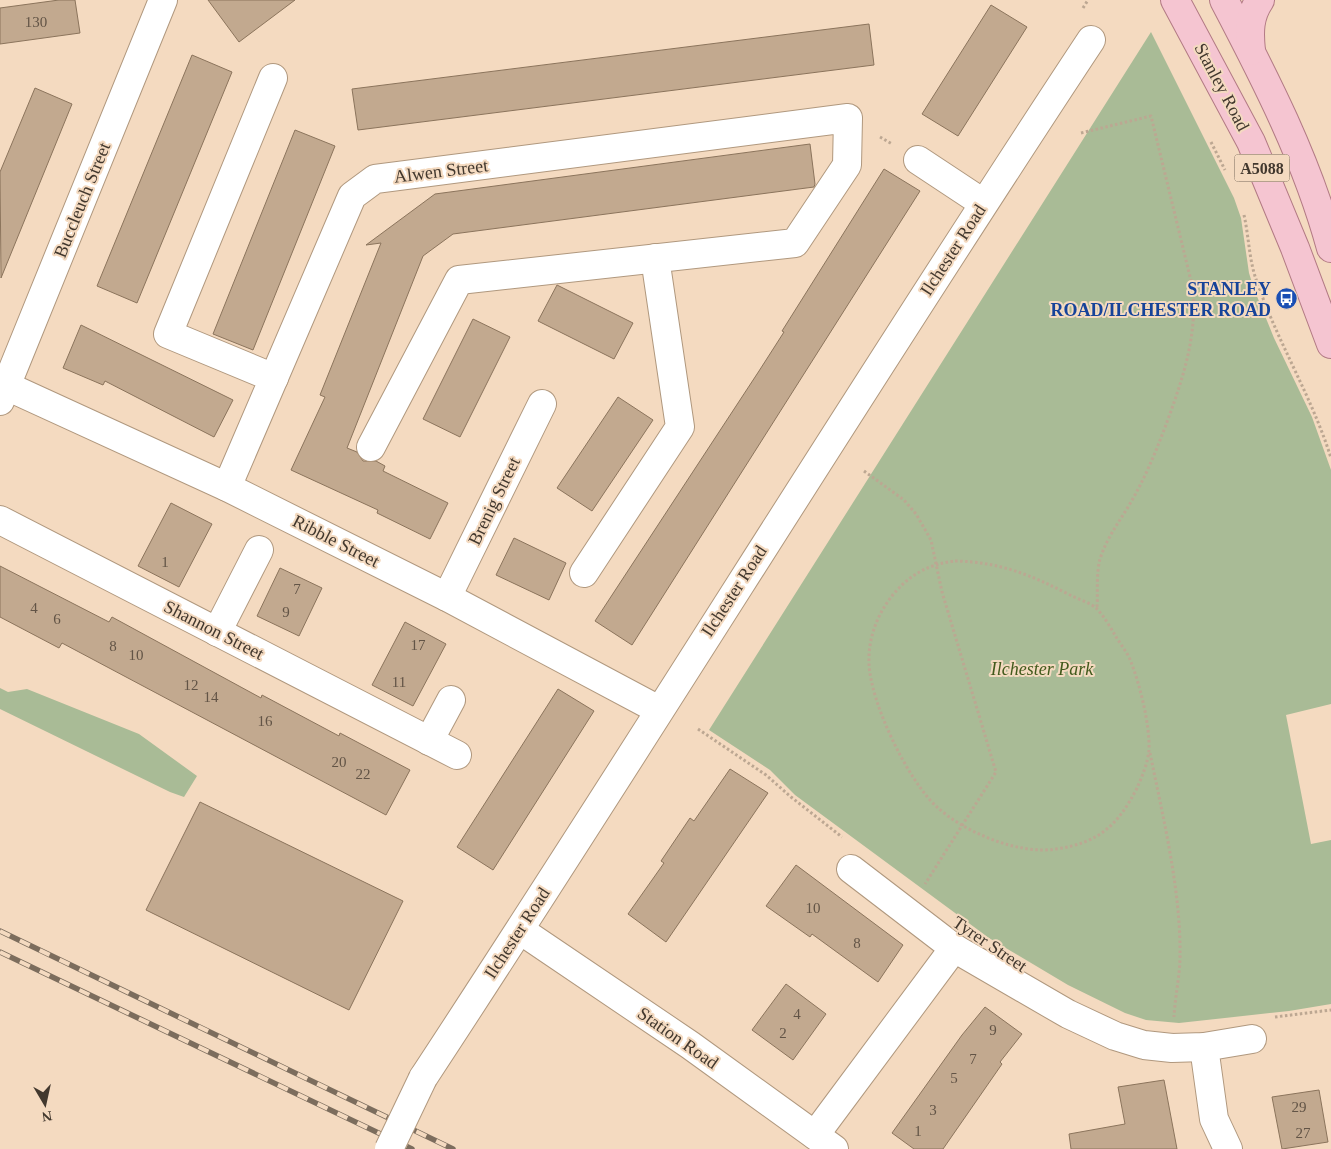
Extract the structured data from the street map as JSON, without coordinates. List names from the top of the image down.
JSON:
{
  "streets": {
    "main road": ["Stanley Road", "A5088"],
    "street": [
      "Alwen Street",
      "Buccleuch Street",
      "Ilchester Road",
      "Brenig Street",
      "Ribble Street",
      "Shannon Street",
      "Tyrer Street",
      "Station Road"
    ]
  },
  "crossings": [
    ["Alwen Street", "Ribble Street"],
    ["Buccleuch Street", "Ribble Street"],
    ["Ilchester Road", "Ribble Street"],
    ["Ilchester Road", "Station Road"],
    ["Brenig Street", "Ribble Street"],
    ["Tyrer Street", "Station Road"]
  ],
  "parks": ["Ilchester Park"],
  "places": {
    "bus stop": ["STANLEY ROAD/ILCHESTER ROAD"]
  },
  "house_numbers": [
    "130",
    "1",
    "7",
    "4",
    "9",
    "6",
    "17",
    "8",
    "10",
    "11",
    "12",
    "14",
    "16",
    "20",
    "22",
    "10",
    "8",
    "4",
    "9",
    "2",
    "7",
    "5",
    "29",
    "3",
    "1",
    "27"
  ],
  "north": "bottom"
}
